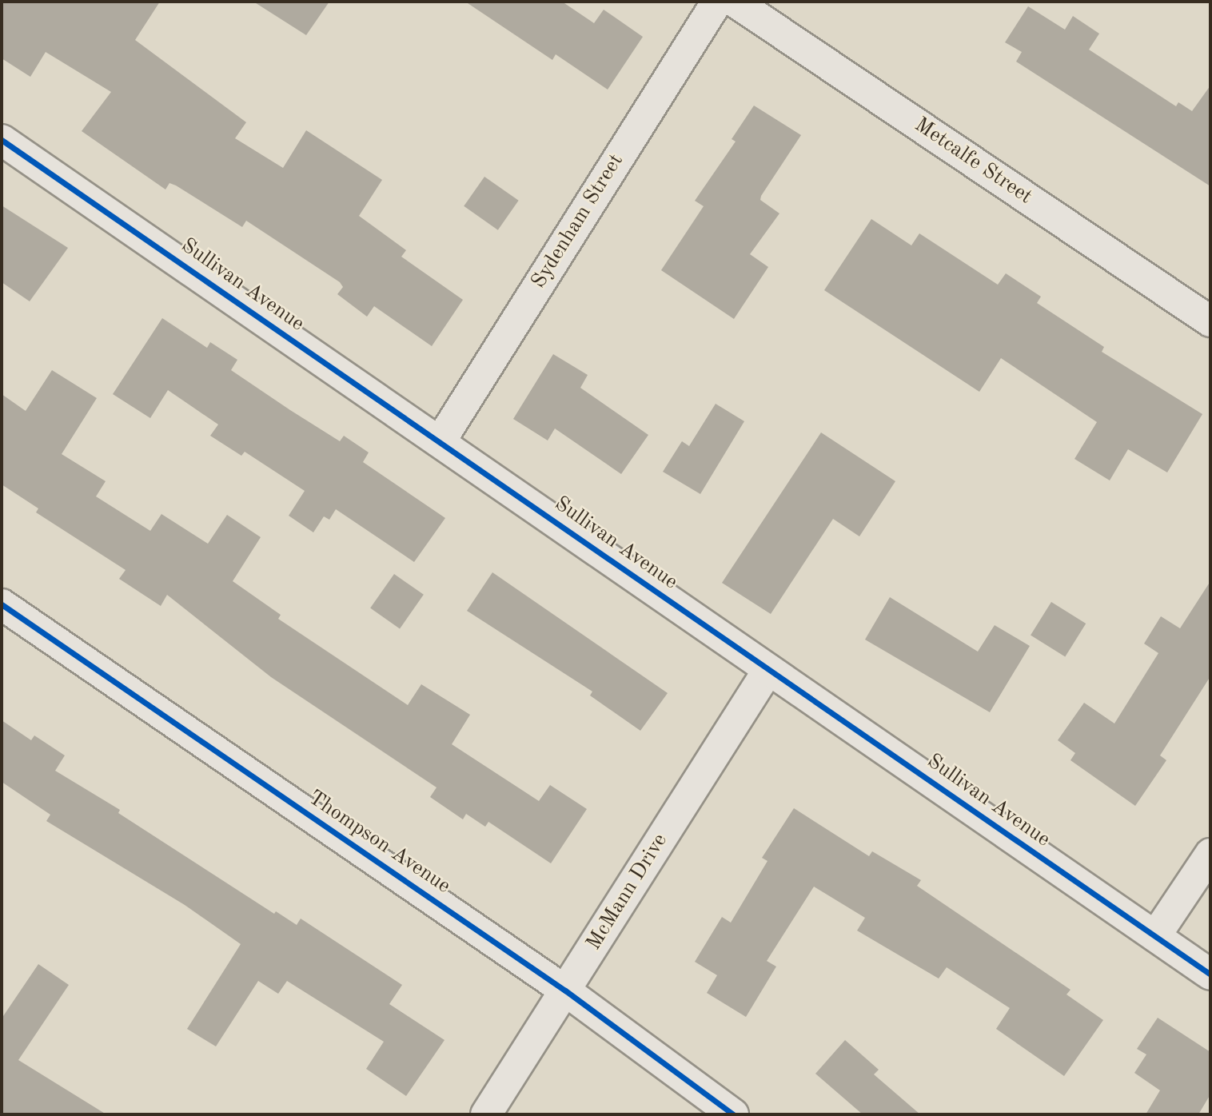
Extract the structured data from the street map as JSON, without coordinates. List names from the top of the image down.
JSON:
{
  "streets": {
    "street": [
      "Metcalfe Street",
      "Sydenham Street",
      "Sullivan Avenue",
      "Thompson Avenue",
      "McMann Drive"
    ]
  },
  "crossings": [
    ["Sydenham Street", "Sullivan Avenue"],
    ["Sullivan Avenue", "McMann Drive"],
    ["Thompson Avenue", "McMann Drive"]
  ]
}
